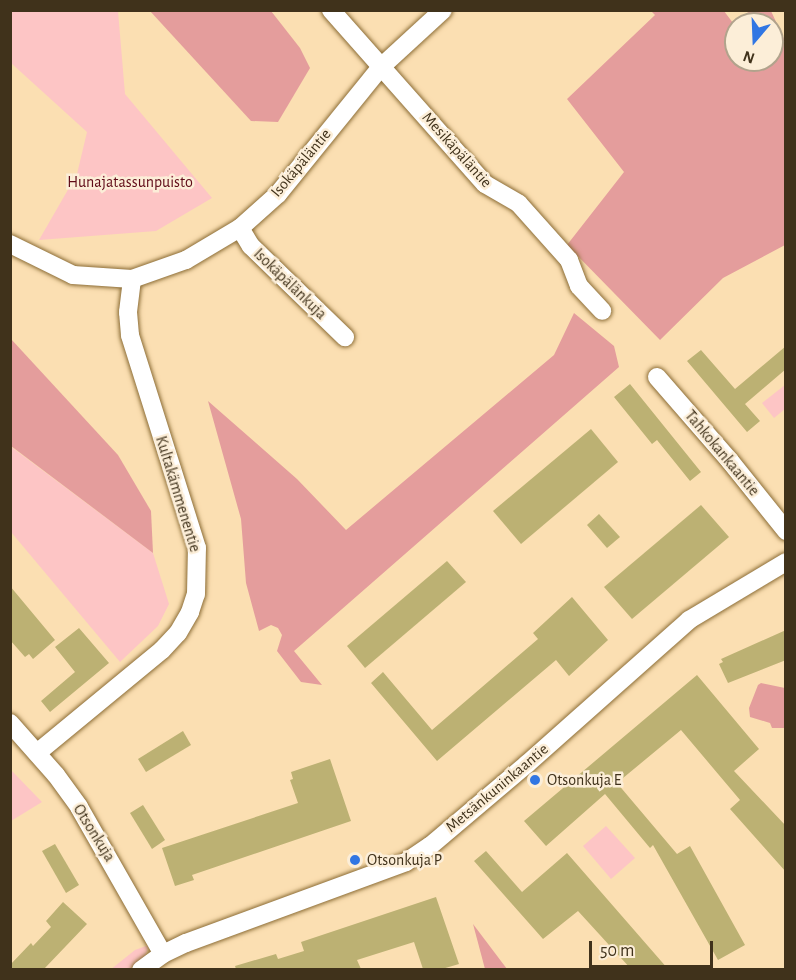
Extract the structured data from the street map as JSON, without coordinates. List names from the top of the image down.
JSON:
{
  "streets": {
    "street": [
      "Mesikäpäläntie",
      "Isokäpäläntie",
      "Isokäpälänkuja",
      "Tahkokankaantie",
      "Kultakämmenentie",
      "Metsänkuninkaantie",
      "Otsonkuja"
    ]
  },
  "crossings": [
    ["Mesikäpäläntie", "Isokäpäläntie"],
    ["Isokäpäläntie", "Isokäpälänkuja"],
    ["Isokäpäläntie", "Kultakämmenentie"],
    ["Kultakämmenentie", "Otsonkuja"],
    ["Metsänkuninkaantie", "Otsonkuja"]
  ],
  "parks": ["Hunajatassunpuisto"],
  "places": ["Otsonkuja E", "Otsonkuja P"],
  "scale_bar": "50 m",
  "north": "bottom"
}
